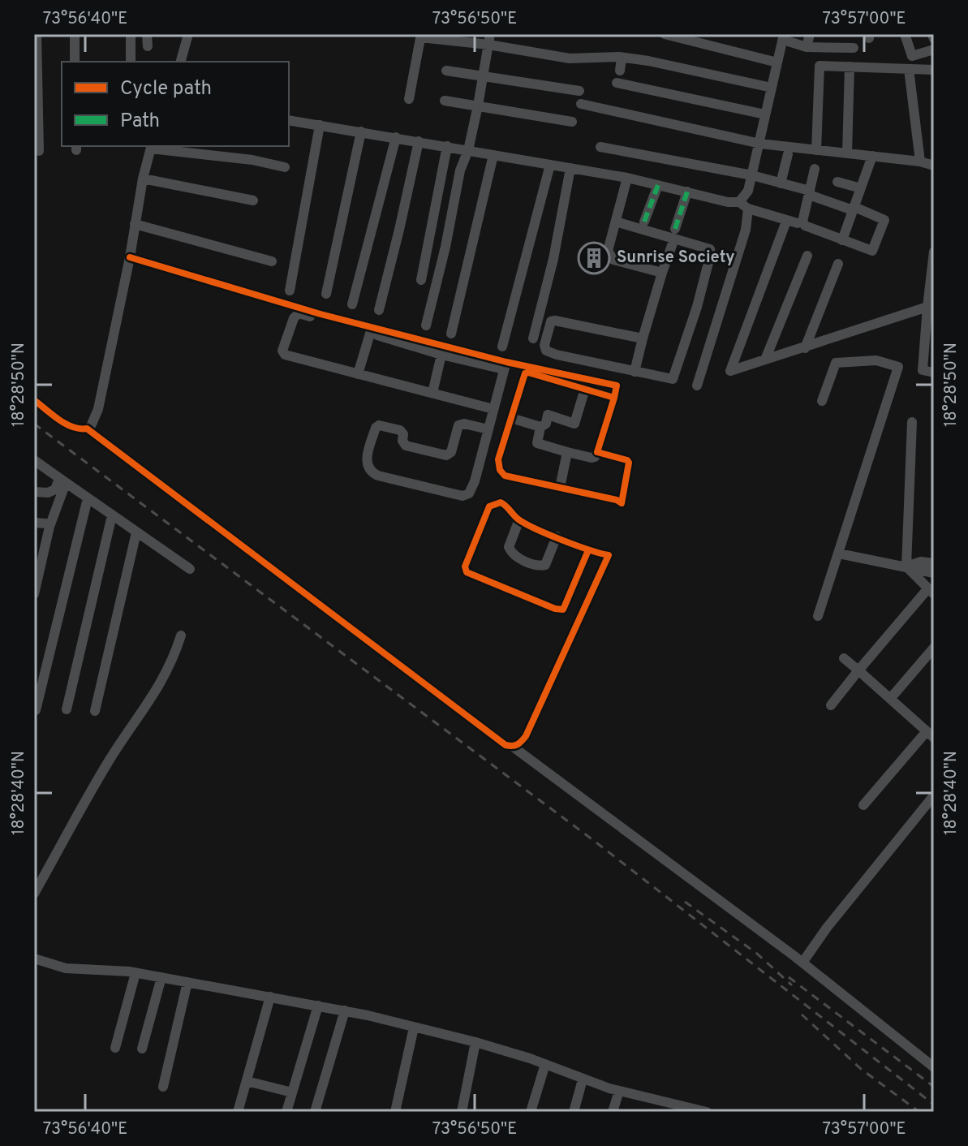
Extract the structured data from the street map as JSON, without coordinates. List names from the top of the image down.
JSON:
{
  "places": {
    "building": ["Sunrise Society"]
  },
  "legend": ["Cycle path", "Path"],
  "coordinates": [
    "73°56'40\"E",
    "73°56'50\"E",
    "73°57'00\"E",
    "18°28'50\"N",
    "18°28'40\"N"
  ]
}
